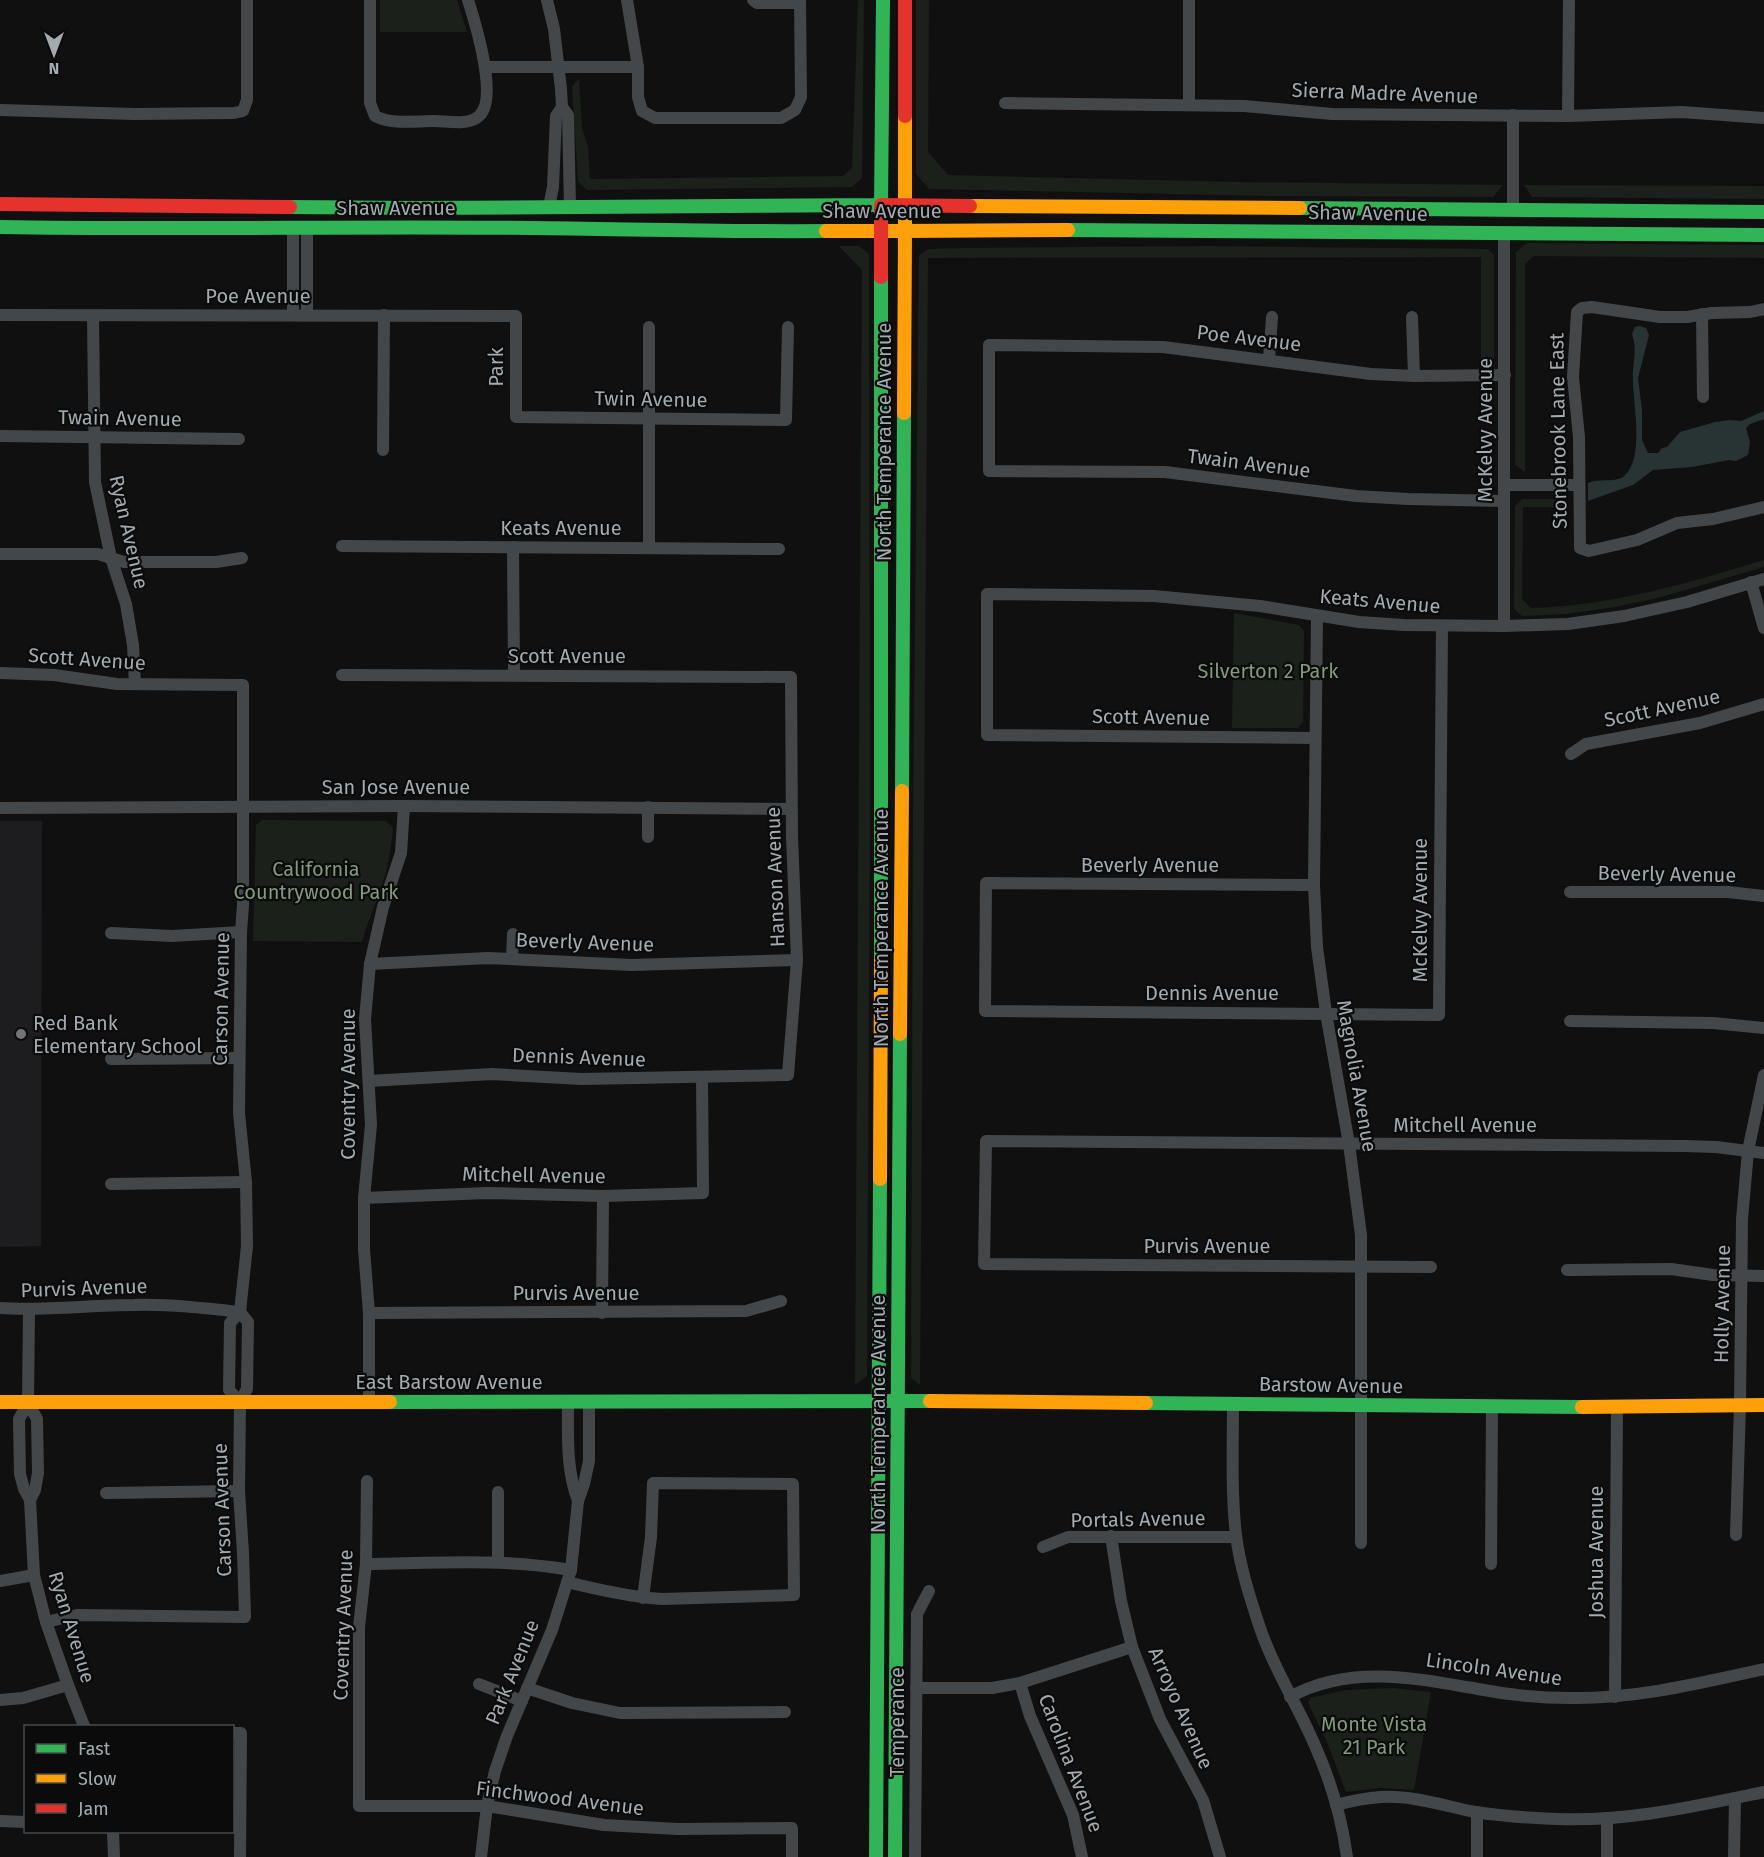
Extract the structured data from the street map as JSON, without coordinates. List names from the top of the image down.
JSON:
{
  "streets": {
    "main road": [
      "Shaw Avenue",
      "North Temperance Avenue",
      "East Barstow Avenue",
      "Barstow Avenue"
    ],
    "street": [
      "Sierra Madre Avenue",
      "Poe Avenue",
      "Park",
      "Twin Avenue",
      "Twain Avenue",
      "McKelvy Avenue",
      "Stonebrook Lane East",
      "Keats Avenue",
      "Ryan Avenue",
      "Scott Avenue",
      "San Jose Avenue",
      "Beverly Avenue",
      "Hanson Avenue",
      "Dennis Avenue",
      "Carson Avenue",
      "Magnolia Avenue",
      "Coventry Avenue",
      "Mitchell Avenue",
      "Purvis Avenue",
      "Holly Avenue",
      "Portals Avenue",
      "Joshua Avenue",
      "Lincoln Avenue",
      "Park Avenue",
      "Arroyo Avenue",
      "Temperance",
      "Carolina Avenue",
      "Finchwood Avenue"
    ]
  },
  "crossings": [
    ["Shaw Avenue", "McKelvy Avenue"],
    ["Shaw Avenue", "North Temperance Avenue"],
    ["Poe Avenue", "Park"],
    ["Poe Avenue", "Twain Avenue"],
    ["Poe Avenue", "McKelvy Avenue"],
    ["Poe Avenue", "Ryan Avenue"],
    ["Park", "Twin Avenue"],
    ["Twain Avenue", "McKelvy Avenue"],
    ["Twain Avenue", "Ryan Avenue"],
    ["McKelvy Avenue", "Keats Avenue"],
    ["McKelvy Avenue", "Dennis Avenue"],
    ["North Temperance Avenue", "East Barstow Avenue"],
    ["North Temperance Avenue", "Barstow Avenue"],
    ["Keats Avenue", "Scott Avenue"],
    ["Keats Avenue", "Magnolia Avenue"],
    ["Ryan Avenue", "Scott Avenue"],
    ["Ryan Avenue", "Carson Avenue"],
    ["Ryan Avenue", "East Barstow Avenue"],
    ["Scott Avenue", "Hanson Avenue"],
    ["Scott Avenue", "Carson Avenue"],
    ["Scott Avenue", "Magnolia Avenue"],
    ["San Jose Avenue", "Hanson Avenue"],
    ["San Jose Avenue", "Carson Avenue"],
    ["San Jose Avenue", "Coventry Avenue"],
    ["Beverly Avenue", "Hanson Avenue"],
    ["Beverly Avenue", "Dennis Avenue"],
    ["Beverly Avenue", "Magnolia Avenue"],
    ["Beverly Avenue", "Coventry Avenue"],
    ["Hanson Avenue", "Dennis Avenue"],
    ["Dennis Avenue", "Magnolia Avenue"],
    ["Dennis Avenue", "Coventry Avenue"],
    ["Dennis Avenue", "Mitchell Avenue"],
    ["Carson Avenue", "Purvis Avenue"],
    ["Carson Avenue", "East Barstow Avenue"],
    ["Magnolia Avenue", "Mitchell Avenue"],
    ["Magnolia Avenue", "Purvis Avenue"],
    ["Magnolia Avenue", "Barstow Avenue"],
    ["Coventry Avenue", "Mitchell Avenue"],
    ["Coventry Avenue", "Purvis Avenue"],
    ["Coventry Avenue", "East Barstow Avenue"],
    ["Coventry Avenue", "Finchwood Avenue"],
    ["Mitchell Avenue", "Purvis Avenue"],
    ["Mitchell Avenue", "Holly Avenue"],
    ["Holly Avenue", "Barstow Avenue"],
    ["East Barstow Avenue", "Barstow Avenue"],
    ["East Barstow Avenue", "Park Avenue"],
    ["Barstow Avenue", "Joshua Avenue"],
    ["Portals Avenue", "Arroyo Avenue"],
    ["Joshua Avenue", "Lincoln Avenue"],
    ["Park Avenue", "Finchwood Avenue"]
  ],
  "parks": ["Silverton 2 Park", "California Countrywood Park", "Monte Vista 21 Park"],
  "places": ["Red Bank Elementary School"],
  "legend": ["Fast", "Slow", "Jam"],
  "north": "bottom"
}
